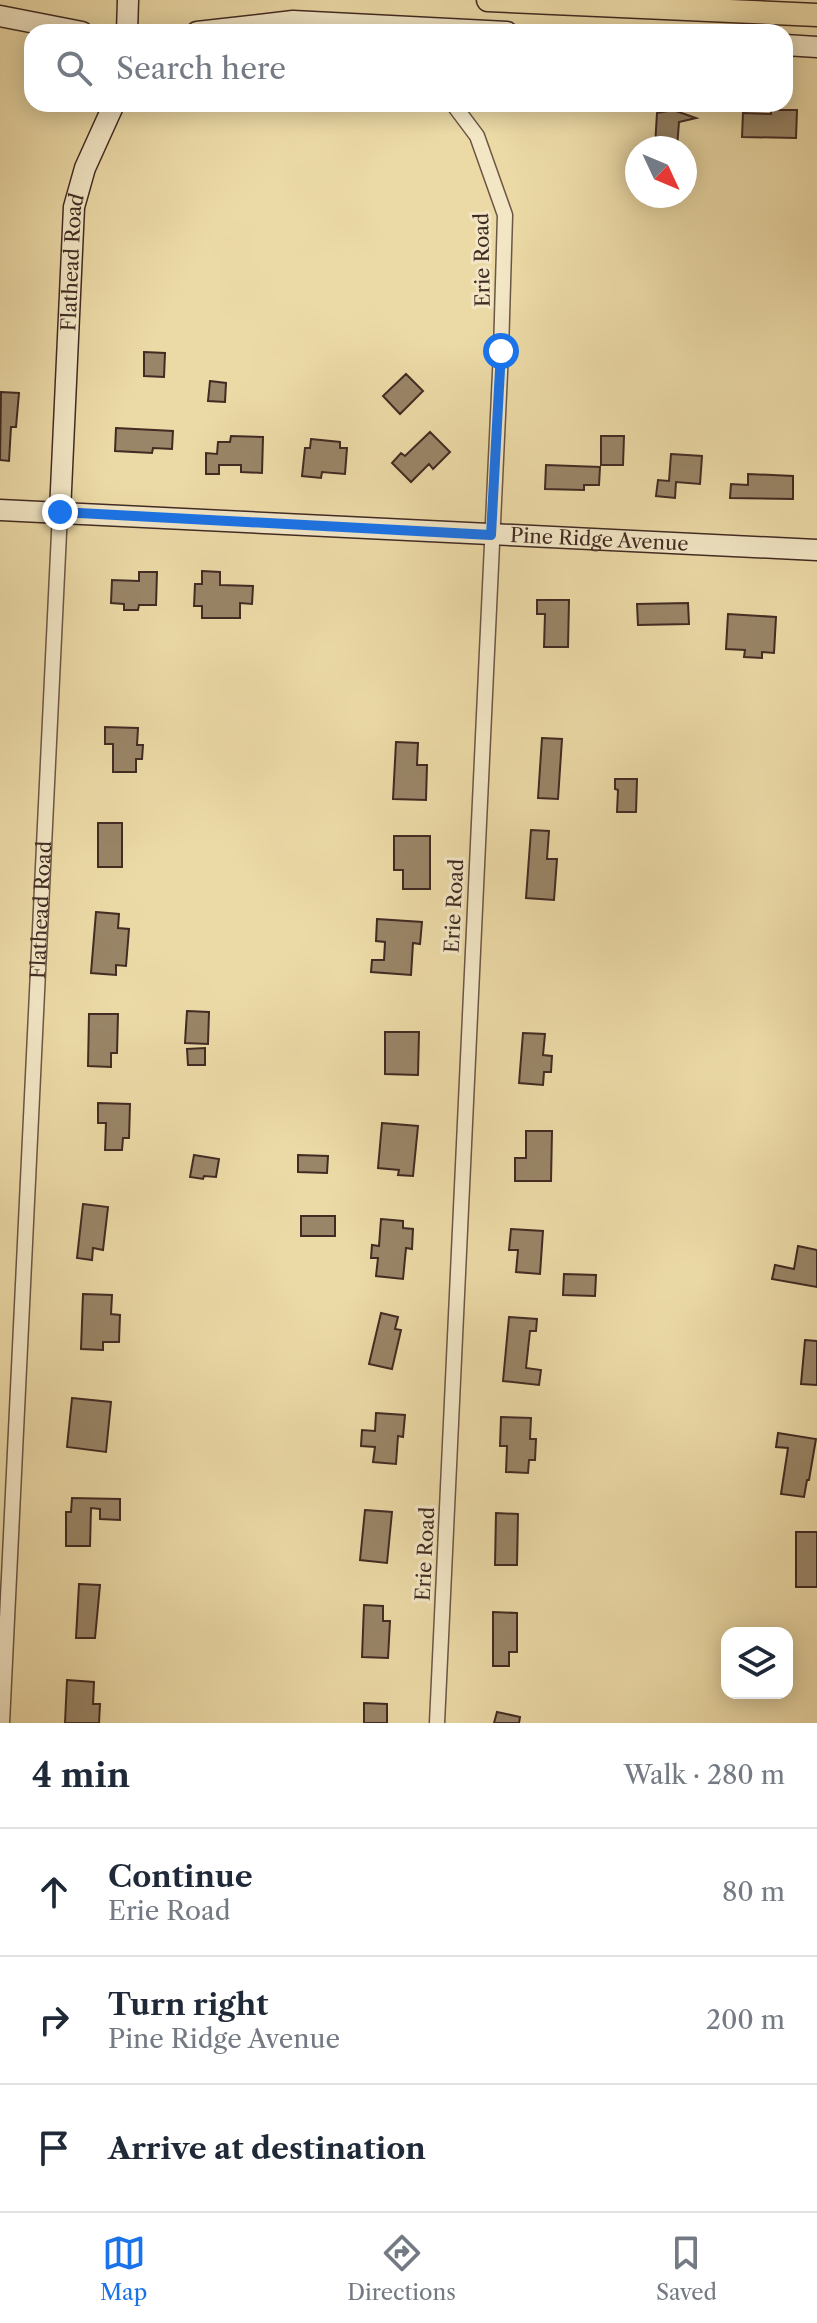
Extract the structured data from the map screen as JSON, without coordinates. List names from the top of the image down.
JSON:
{
  "streets": {
    "street": ["Erie Road", "Flathead Road", "Pine Ridge Avenue"]
  },
  "crossings": [
    ["Erie Road", "Pine Ridge Avenue"],
    ["Flathead Road", "Pine Ridge Avenue"]
  ],
  "north": "bottom right",
  "page": {
    "search": "Search here",
    "heading": ["4 min", "Walk · 280 m"],
    "list": [
      ["Continue", "Erie Road", "80 m"],
      ["Turn right", "Pine Ridge Avenue", "200 m"],
      "Arrive at destination"
    ],
    "nav": ["Map", "Directions", "Saved"]
  }
}
